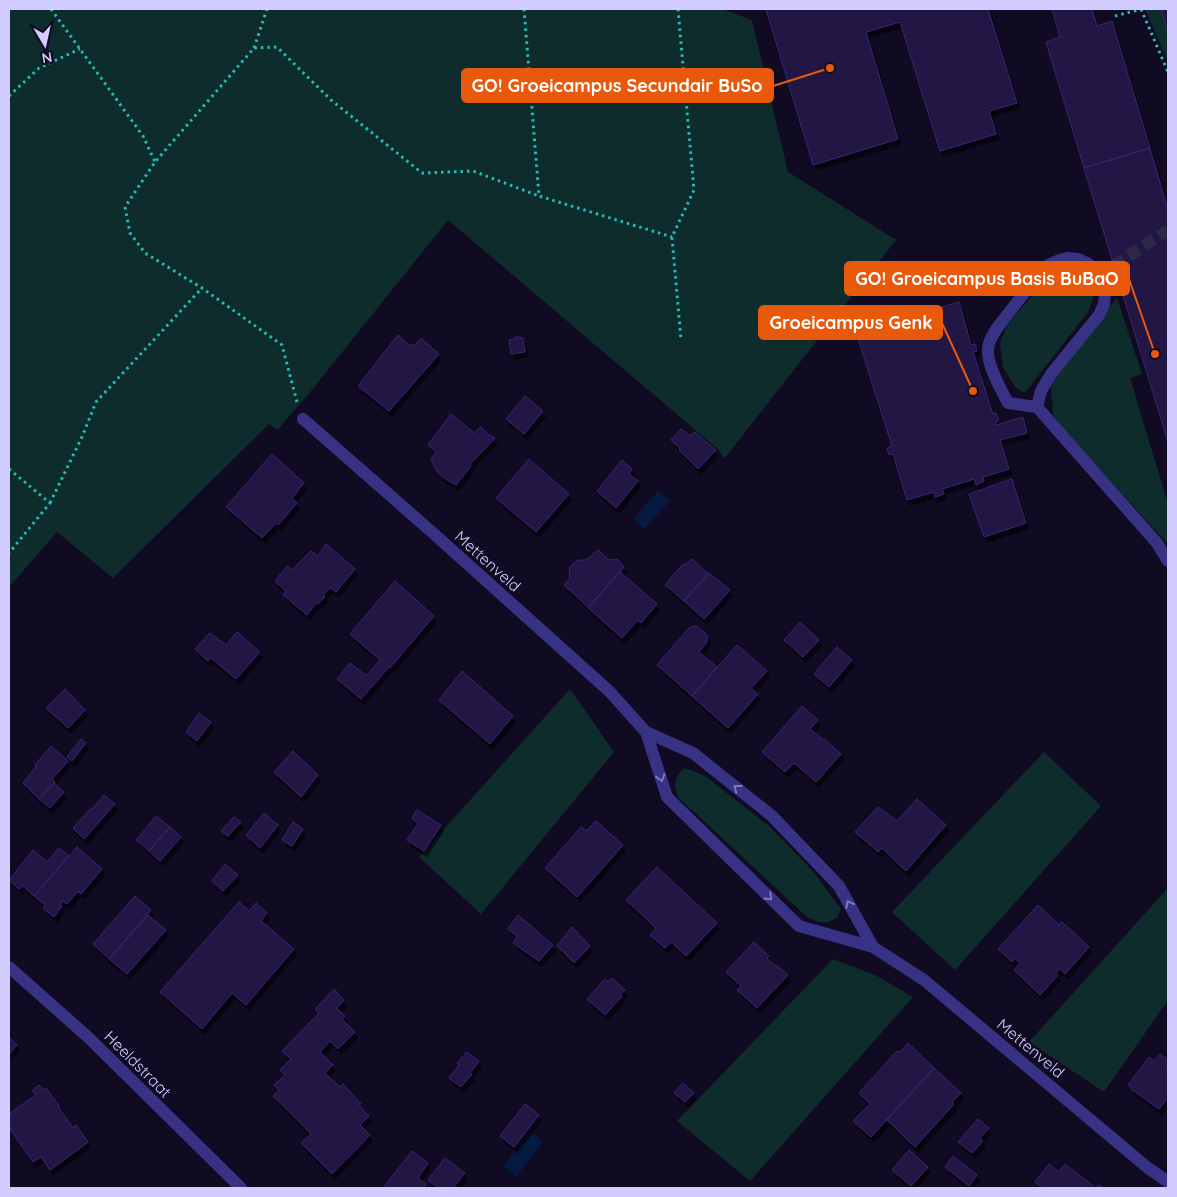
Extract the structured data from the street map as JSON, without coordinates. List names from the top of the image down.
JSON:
{
  "streets": {
    "street": ["Mettenveld", "Heeldstraat"]
  },
  "places": ["GO! Groeicampus Secundair BuSo", "GO! Groeicampus Basis BuBaO", "Groeicampus Genk"],
  "north": "bottom"
}
